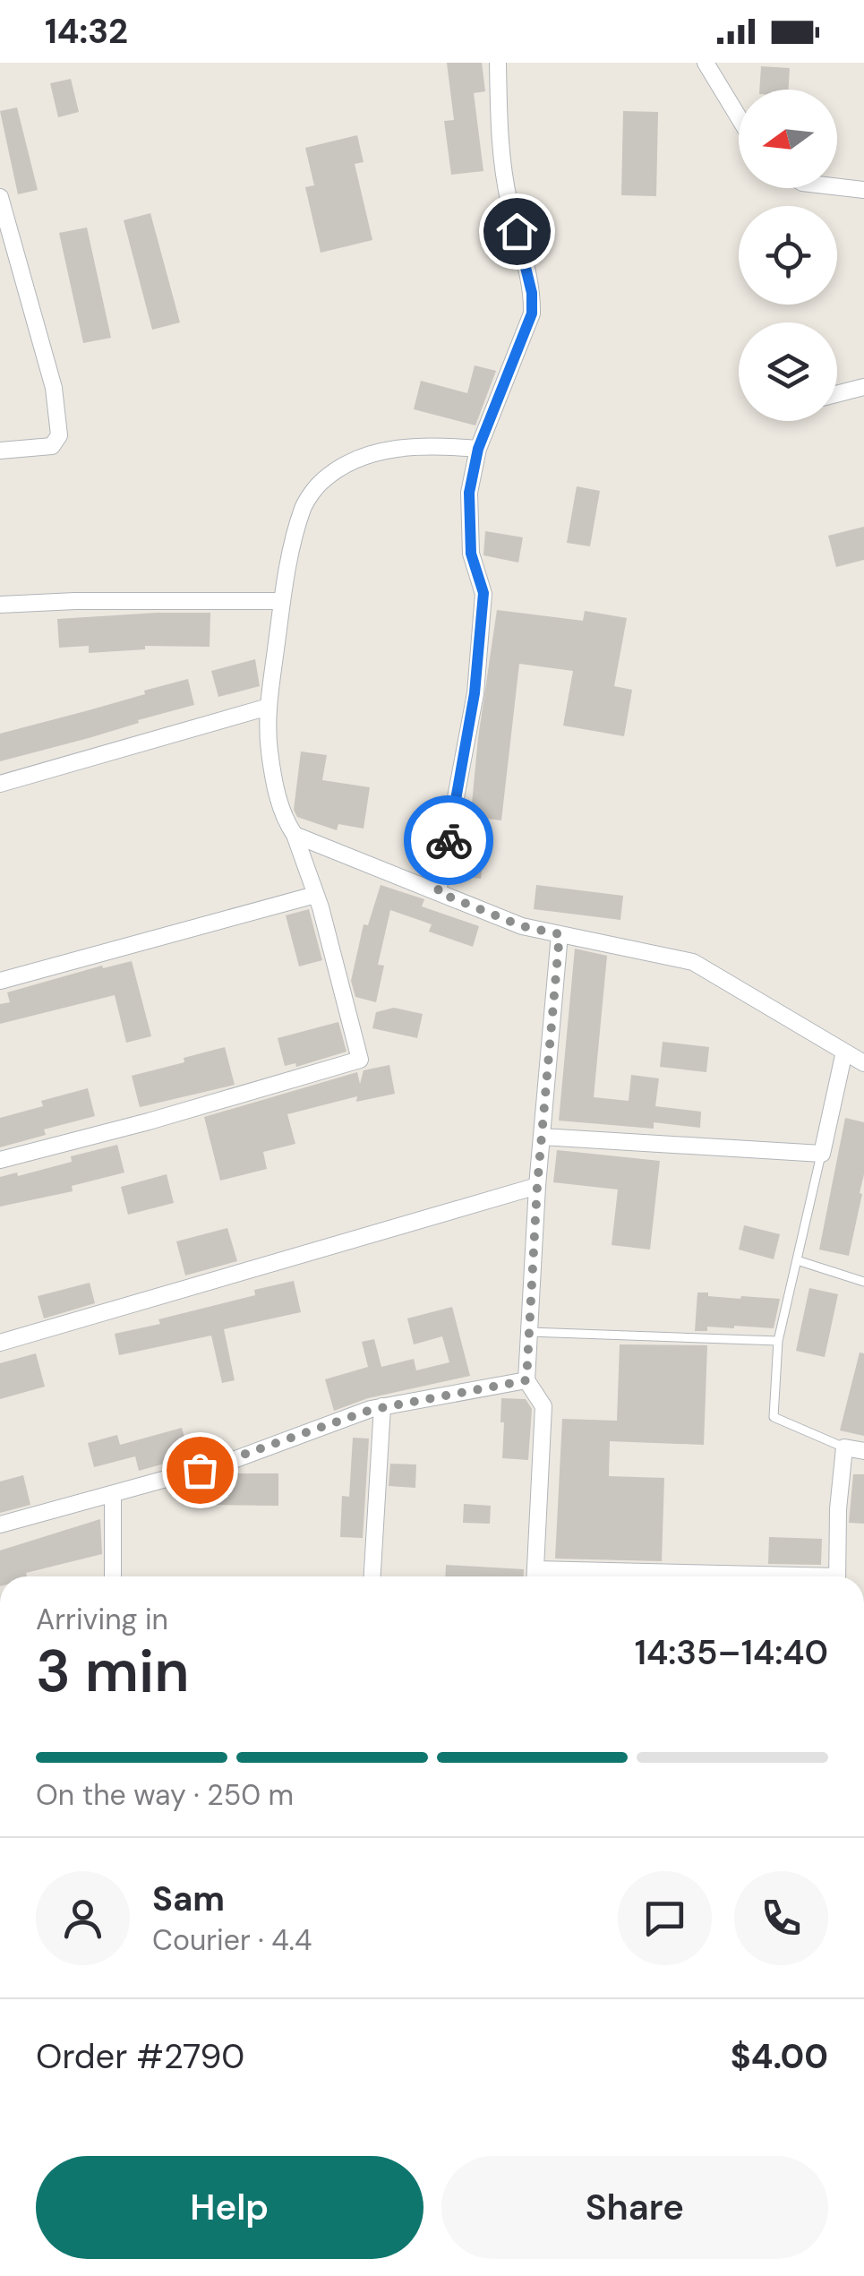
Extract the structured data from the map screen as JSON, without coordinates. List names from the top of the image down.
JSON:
{
  "north": "left",
  "page": {
    "status": "14:32",
    "heading": ["3 min", "Arriving in", "14:35–14:40"],
    "panel": [
      "Sam",
      "Courier · 4.4",
      "Order #2790",
      "$4.00"
    ],
    "bar": "On the way · 250 m",
    "buttons": ["Help", "Share"]
  }
}
